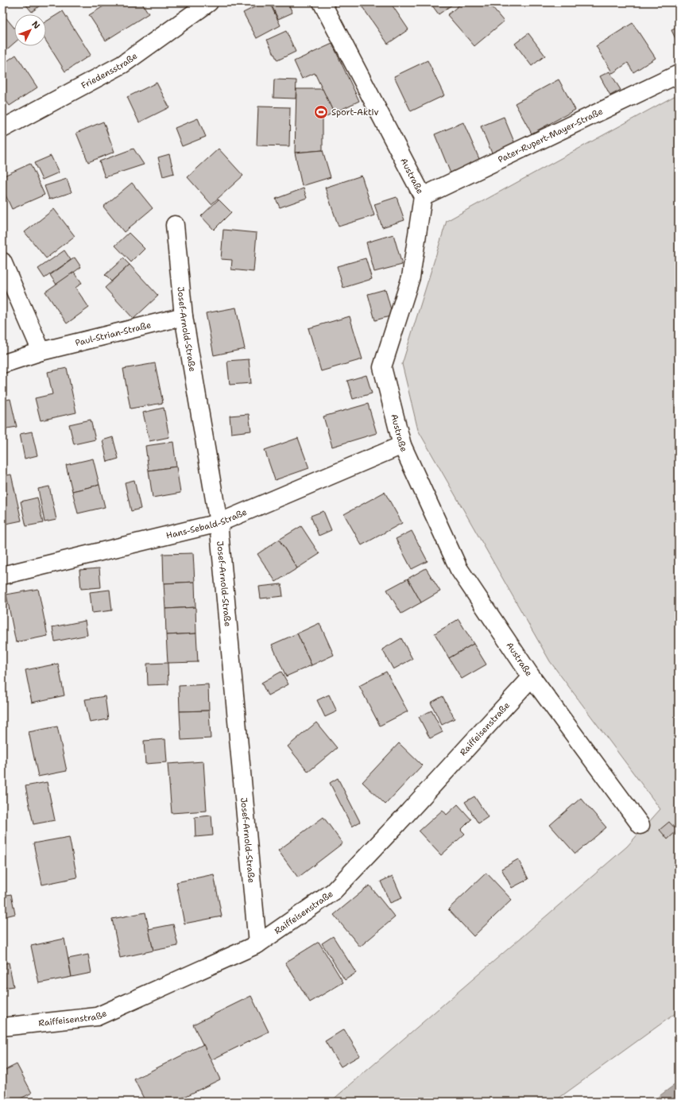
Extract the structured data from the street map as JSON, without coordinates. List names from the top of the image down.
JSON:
{
  "streets": {
    "street": [
      "Friedensstraße",
      "Pater-Rupert-Mayer-Straße",
      "Austraße",
      "Josef-Arnold-Straße",
      "Paul-Strian-Straße",
      "Hans-Sebald-Straße",
      "Raiffeisenstraße"
    ]
  },
  "crossings": [
    ["Pater-Rupert-Mayer-Straße", "Austraße"],
    ["Austraße", "Hans-Sebald-Straße"],
    ["Austraße", "Raiffeisenstraße"],
    ["Josef-Arnold-Straße", "Paul-Strian-Straße"],
    ["Josef-Arnold-Straße", "Hans-Sebald-Straße"],
    ["Josef-Arnold-Straße", "Raiffeisenstraße"]
  ],
  "places": {
    "sports": ["Sport-Aktiv"]
  },
  "north": "top right"
}
